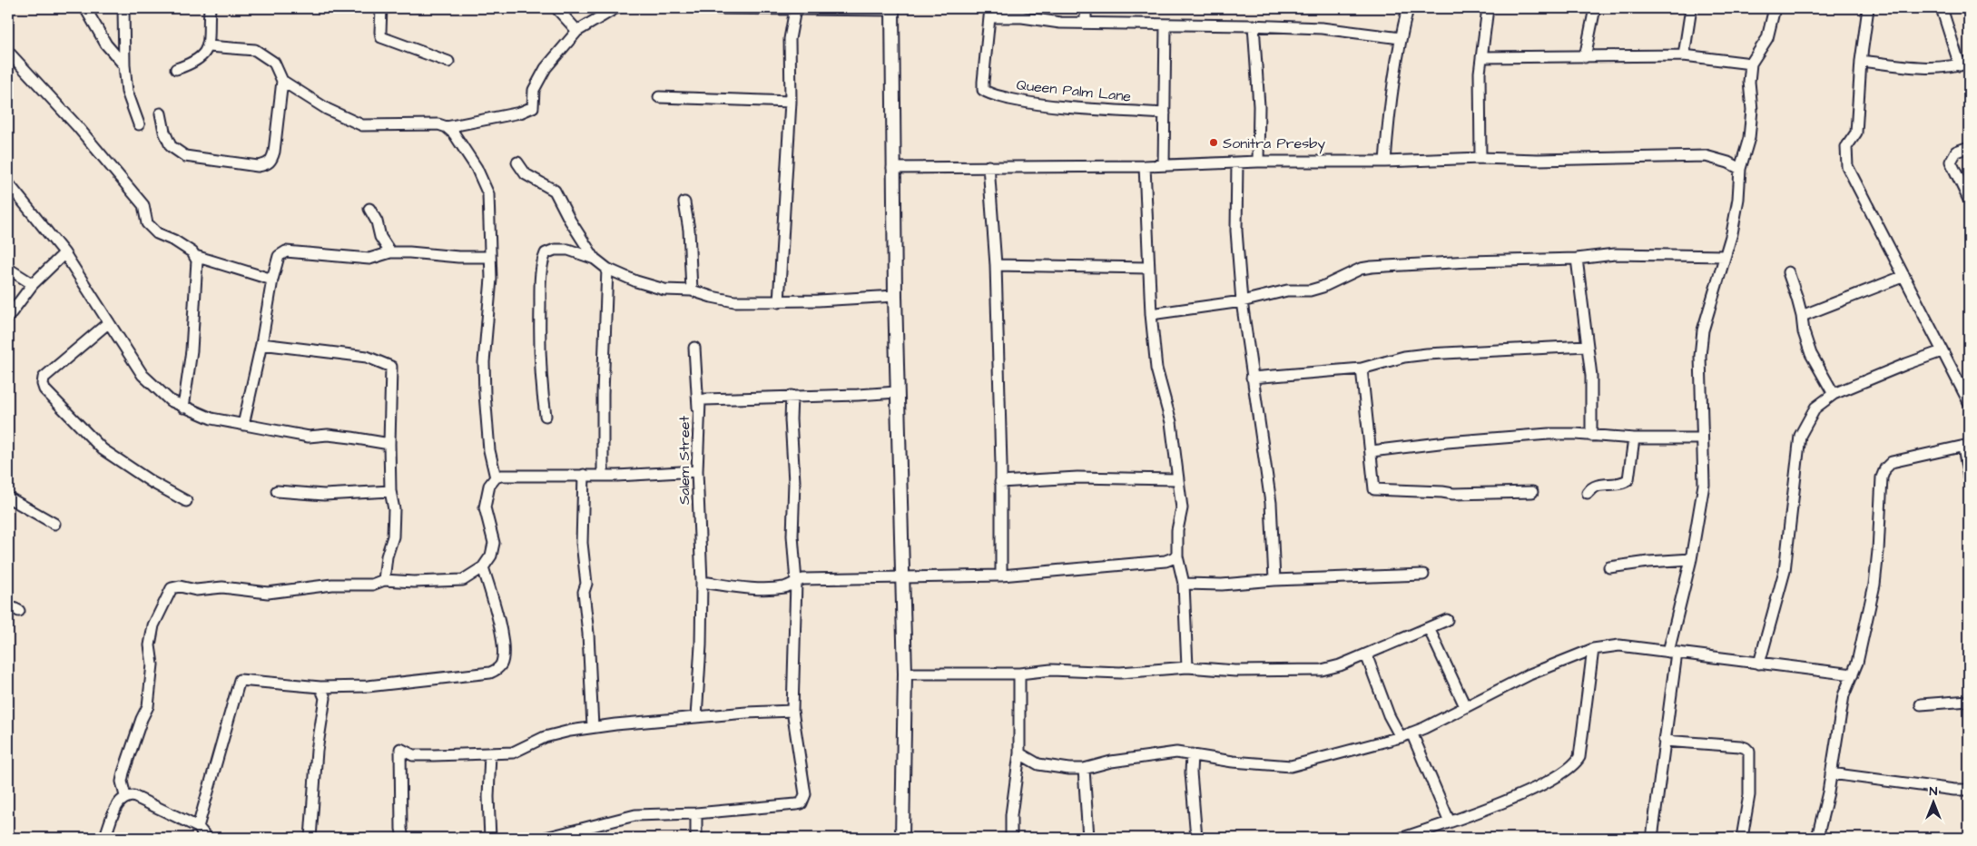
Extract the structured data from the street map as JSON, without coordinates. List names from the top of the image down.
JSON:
{
  "streets": {
    "street": ["Queen Palm Lane", "Salem Street"]
  },
  "places": ["Sonitra Presby"],
  "north": "top"
}
